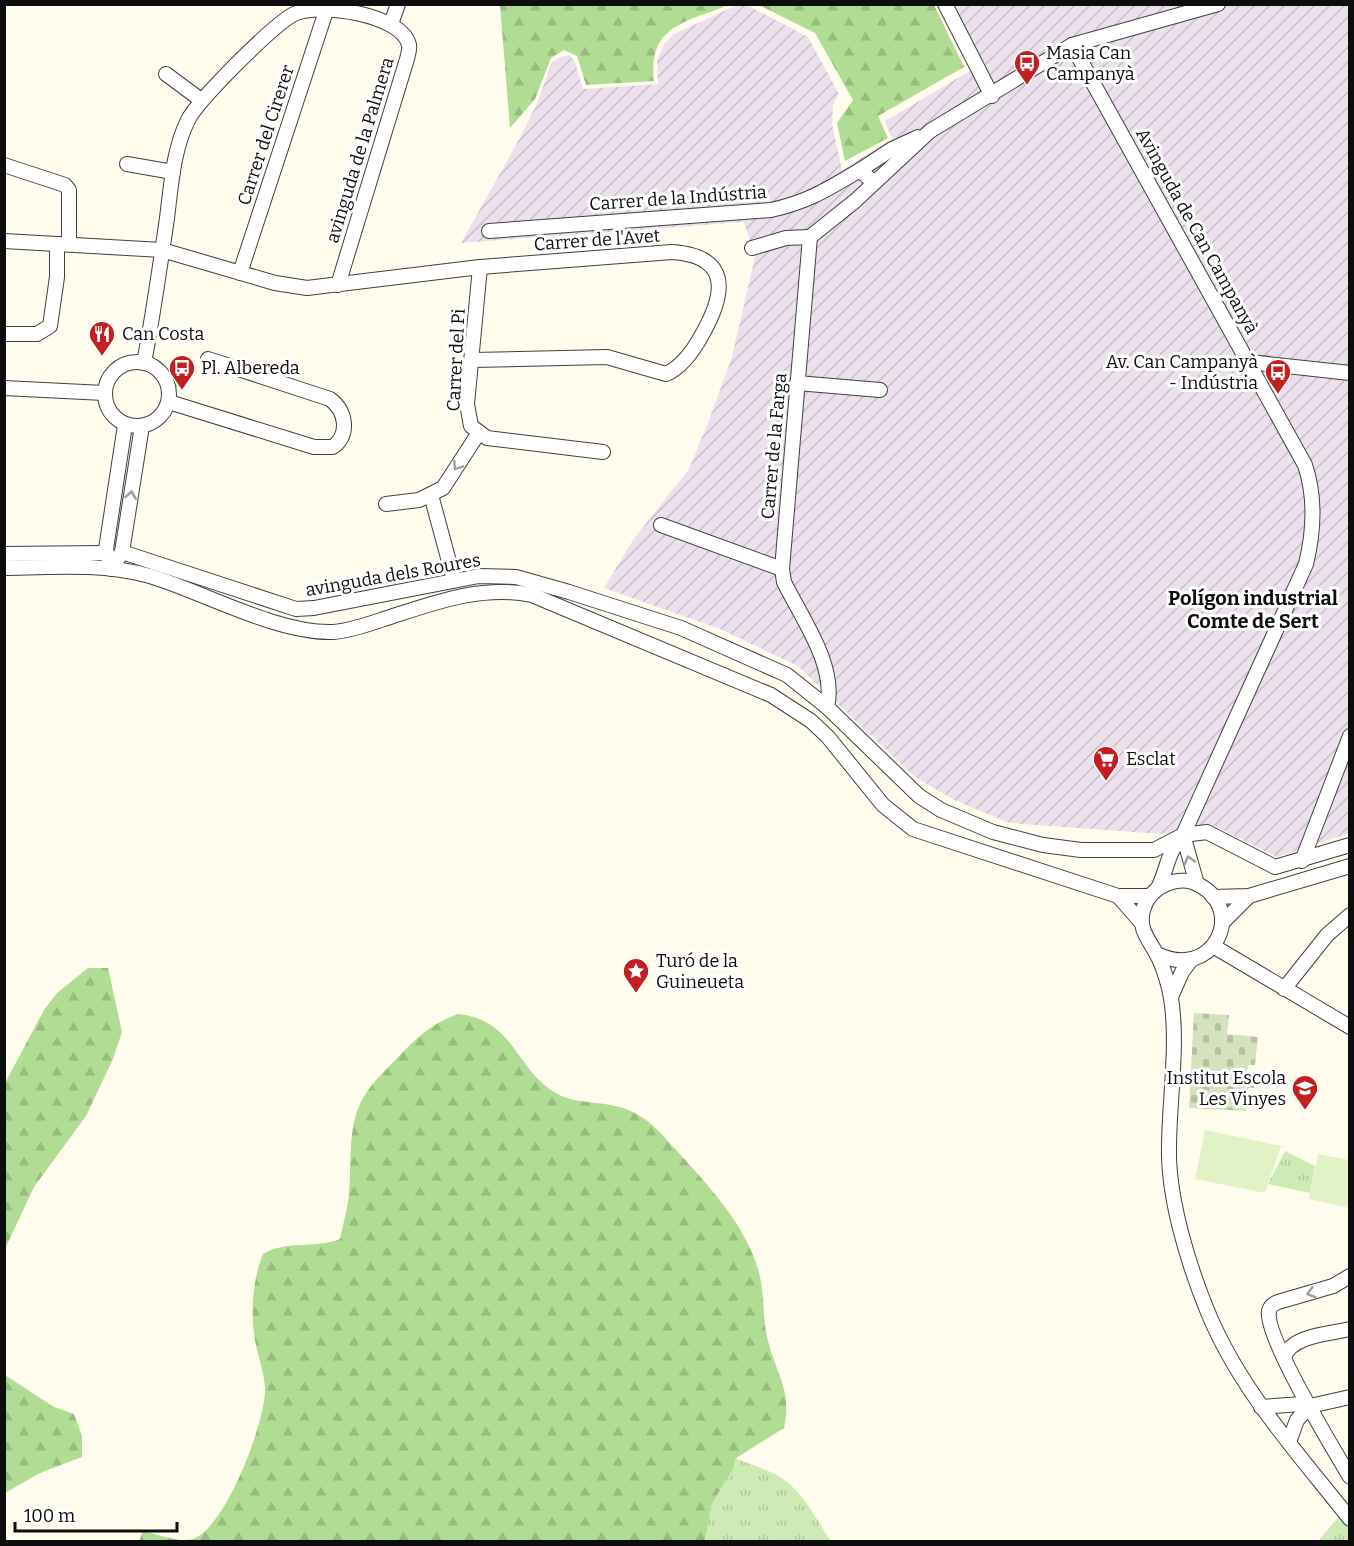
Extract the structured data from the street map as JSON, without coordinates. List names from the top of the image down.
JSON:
{
  "streets": {
    "street": [
      "Carrer del Cirerer",
      "avinguda de la Palmera",
      "Carrer de la Indústria",
      "Avinguda de Can Campanyà",
      "Carrer de l'Avet",
      "Carrer del Pi",
      "Carrer de la Farga",
      "avinguda dels Roures"
    ]
  },
  "crossings": [
    ["Carrer del Cirerer", "Carrer de l'Avet"],
    ["avinguda de la Palmera", "Carrer de l'Avet"],
    ["Carrer de la Indústria", "Avinguda de Can Campanyà"],
    ["Carrer de la Indústria", "Carrer de la Farga"],
    ["Carrer de l'Avet", "Carrer del Pi"],
    ["Carrer de la Farga", "avinguda dels Roures"]
  ],
  "districts": ["Polígon industrial Comte de Sert"],
  "places": {
    "bus stop": ["Masia Can Campanyà", "Pl. Albereda", "Av. Can Campanyà - Indústria"],
    "restaurant": ["Can Costa"],
    "supermarket": ["Esclat"],
    "place": ["Turó de la Guineueta"],
    "school or university": ["Institut Escola Les Vinyes"]
  },
  "scale_bar": "100 m"
}
